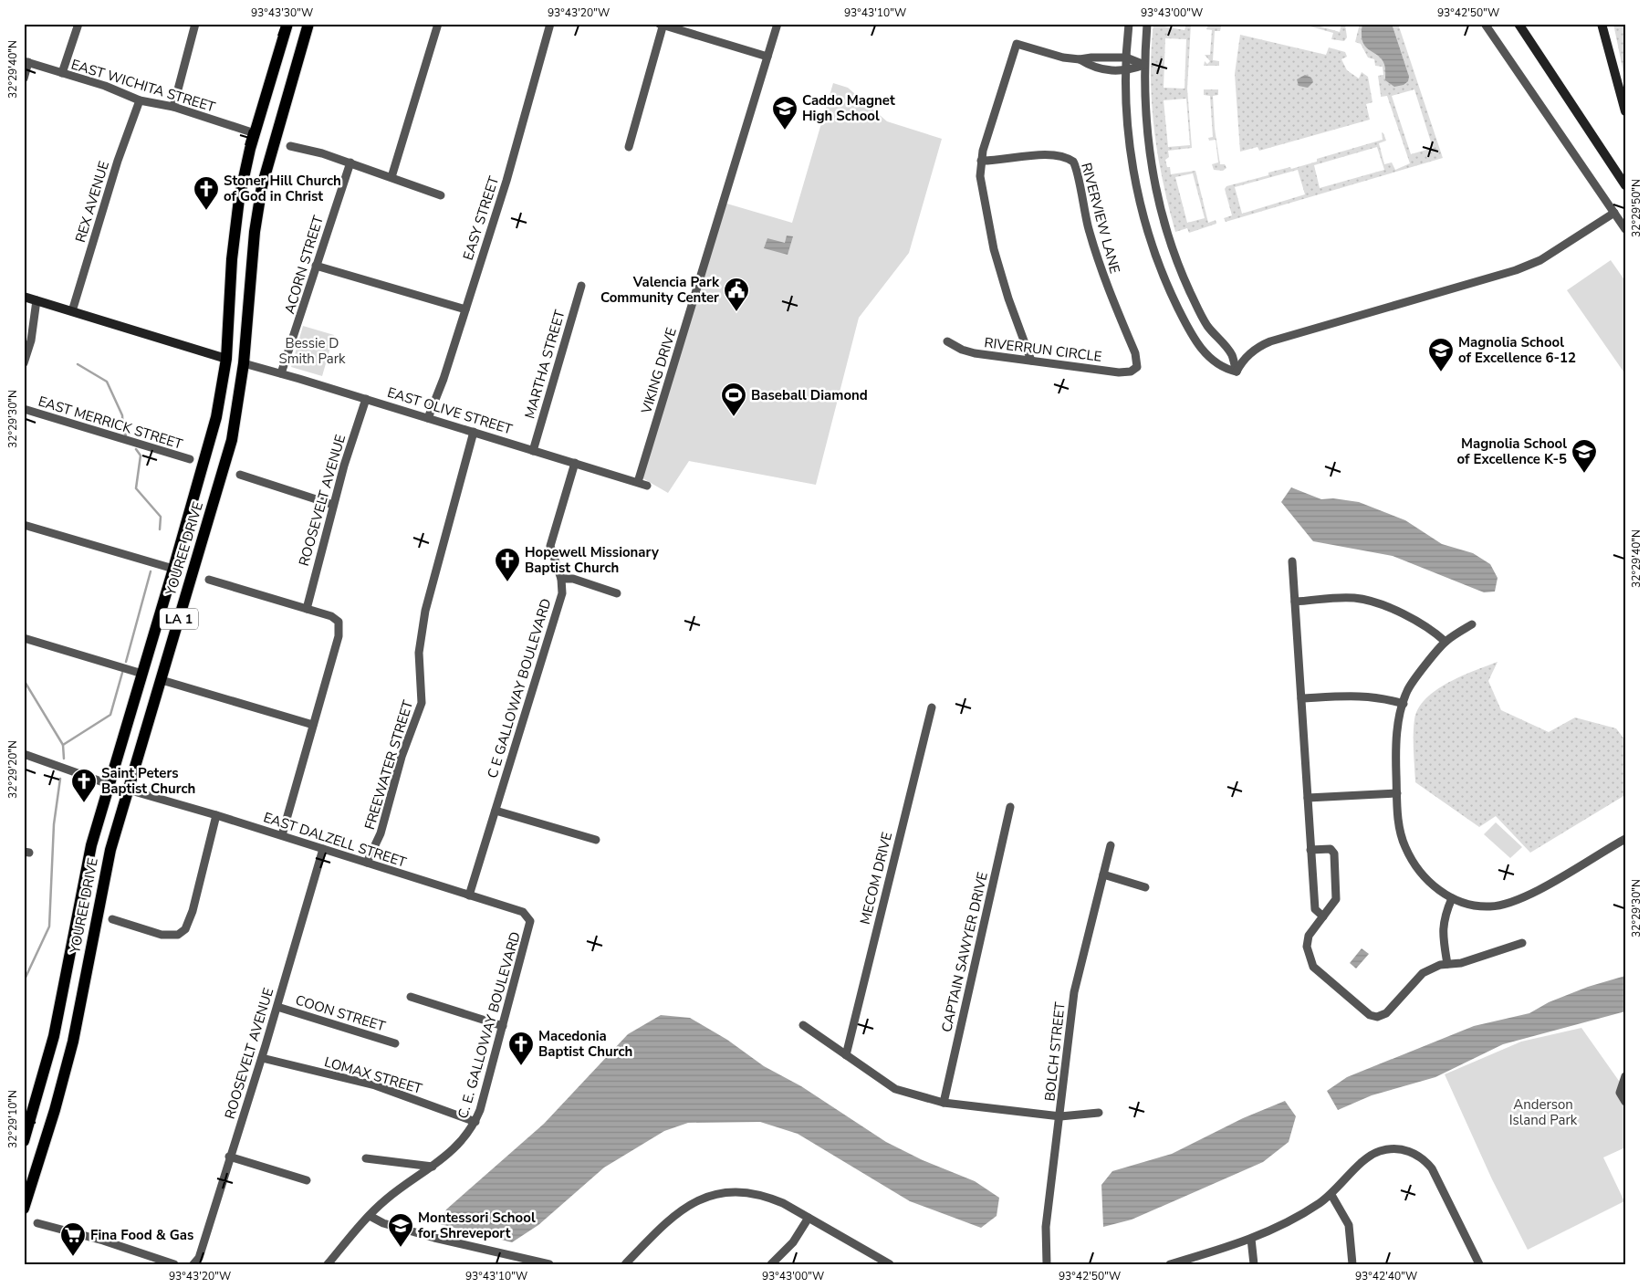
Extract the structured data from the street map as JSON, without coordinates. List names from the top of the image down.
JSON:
{
  "streets": {
    "main road": ["YOUREE DRIVE", "LA 1"],
    "street": [
      "EAST WICHITA STREET",
      "REX AVENUE",
      "EASY STREET",
      "RIVERVIEW LANE",
      "ACORN STREET",
      "RIVERRUN CIRCLE",
      "MARTHA STREET",
      "VIKING DRIVE",
      "EAST OLIVE STREET",
      "EAST MERRICK STREET",
      "ROOSEVELT AVENUE",
      "C E GALLOWAY BOULEVARD",
      "FREEWATER STREET",
      "EAST DALZELL STREET",
      "MECOM DRIVE",
      "CAPTAIN SAWYER DRIVE",
      "COON STREET",
      "C. E. GALLOWAY BOULEVARD",
      "BOLCH STREET",
      "LOMAX STREET"
    ]
  },
  "crossings": [
    ["EAST WICHITA STREET", "REX AVENUE"],
    ["EAST WICHITA STREET", "YOUREE DRIVE"],
    ["EASY STREET", "EAST OLIVE STREET"],
    ["RIVERVIEW LANE", "RIVERRUN CIRCLE"],
    ["ACORN STREET", "EAST OLIVE STREET"],
    ["MARTHA STREET", "EAST OLIVE STREET"],
    ["VIKING DRIVE", "EAST OLIVE STREET"],
    ["EAST OLIVE STREET", "ROOSEVELT AVENUE"],
    ["EAST OLIVE STREET", "YOUREE DRIVE"],
    ["EAST OLIVE STREET", "C E GALLOWAY BOULEVARD"],
    ["EAST OLIVE STREET", "FREEWATER STREET"],
    ["ROOSEVELT AVENUE", "EAST DALZELL STREET"],
    ["ROOSEVELT AVENUE", "COON STREET"],
    ["ROOSEVELT AVENUE", "LOMAX STREET"],
    ["YOUREE DRIVE", "EAST DALZELL STREET"],
    ["C E GALLOWAY BOULEVARD", "EAST DALZELL STREET"],
    ["FREEWATER STREET", "EAST DALZELL STREET"],
    ["EAST DALZELL STREET", "C. E. GALLOWAY BOULEVARD"],
    ["C. E. GALLOWAY BOULEVARD", "LOMAX STREET"]
  ],
  "parks": ["Bessie D Smith Park", "Anderson Island Park"],
  "places": {
    "school or university": [
      "Caddo Magnet High School",
      "Magnolia School of Excellence 6-12",
      "Magnolia School of Excellence K-5",
      "Montessori School for Shreveport"
    ],
    "church": [
      "Stoner Hill Church of God in Christ",
      "Hopewell Missionary Baptist Church",
      "Saint Peters Baptist Church",
      "Macedonia Baptist Church"
    ],
    "public building": ["Valencia Park Community Center"],
    "sports": ["Baseball Diamond"],
    "supermarket": ["Fina Food & Gas"]
  },
  "coordinates": [
    "93°43'30\"W",
    "93°43'20\"W",
    "93°43'10\"W",
    "93°43'00\"W",
    "93°42'50\"W",
    "32°29'40\"N",
    "32°29'50\"N",
    "32°29'30\"N",
    "32°29'20\"N",
    "32°29'10\"N",
    "93°42'40\"W"
  ]
}
